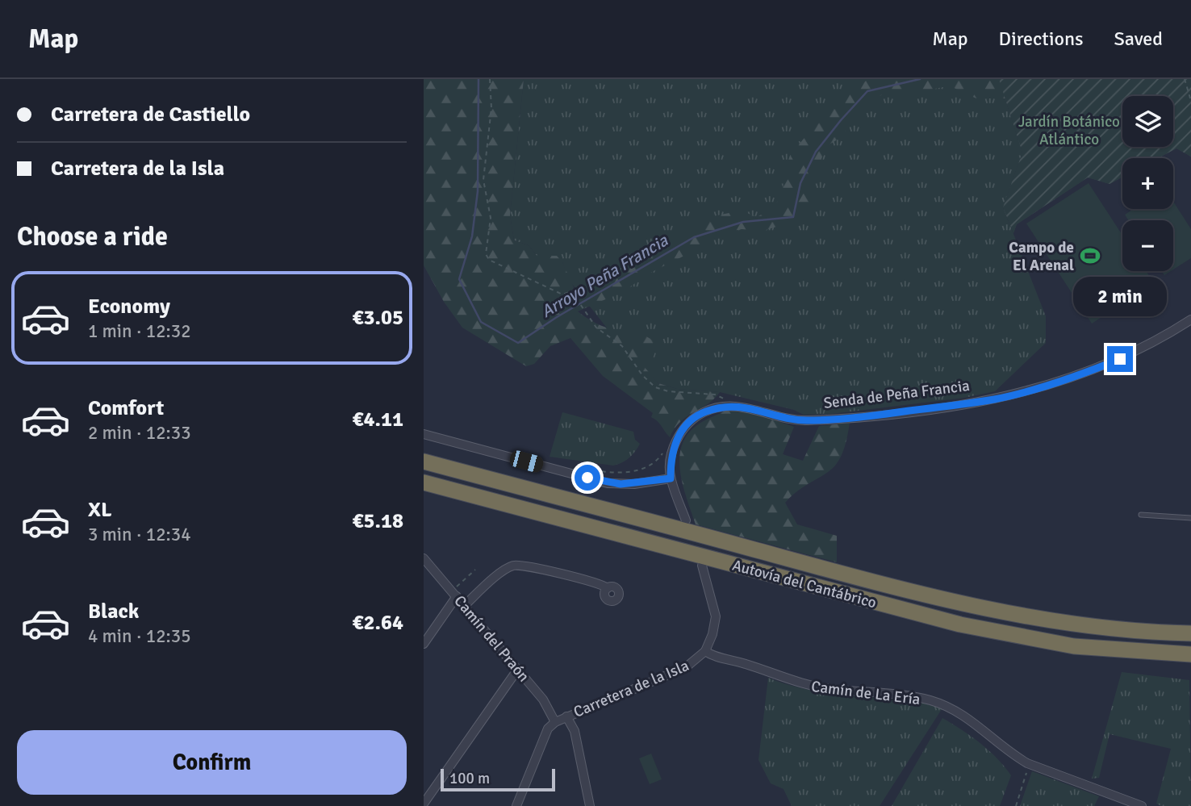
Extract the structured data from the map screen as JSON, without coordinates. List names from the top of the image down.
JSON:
{
  "streets": {
    "highway": ["Autovía del Cantábrico"],
    "street": ["Camín del Praón", "Carretera de la Isla", "Camín de La Ería"]
  },
  "crossings": [
    ["Camín del Praón", "Carretera de la Isla"],
    ["Carretera de la Isla", "Camín de La Ería"]
  ],
  "water": ["Arroyo Peña Francia"],
  "parks": ["Jardín Botánico Atlántico"],
  "places": {
    "sports": ["Campo de El Arenal"]
  },
  "scale_bar": "100 m",
  "page": {
    "header": "Map",
    "nav": ["Map", "Directions", "Saved"],
    "banner": ["Carretera de Castiello", "Carretera de la Isla"],
    "map_buttons": ["+", "−"],
    "heading": "Choose a ride",
    "list": [
      {
        "name": "Economy",
        "note": "1 min · 12:32",
        "value": "€3.05"
      },
      {
        "name": "Comfort",
        "note": "2 min · 12:33",
        "value": "€4.11"
      },
      {
        "name": "XL",
        "note": "3 min · 12:34",
        "value": "€5.18"
      },
      {
        "name": "Black",
        "note": "4 min · 12:35",
        "value": "€2.64"
      }
    ],
    "bubble": "2 min",
    "buttons": "Confirm",
    "scale": "100 m"
  }
}
